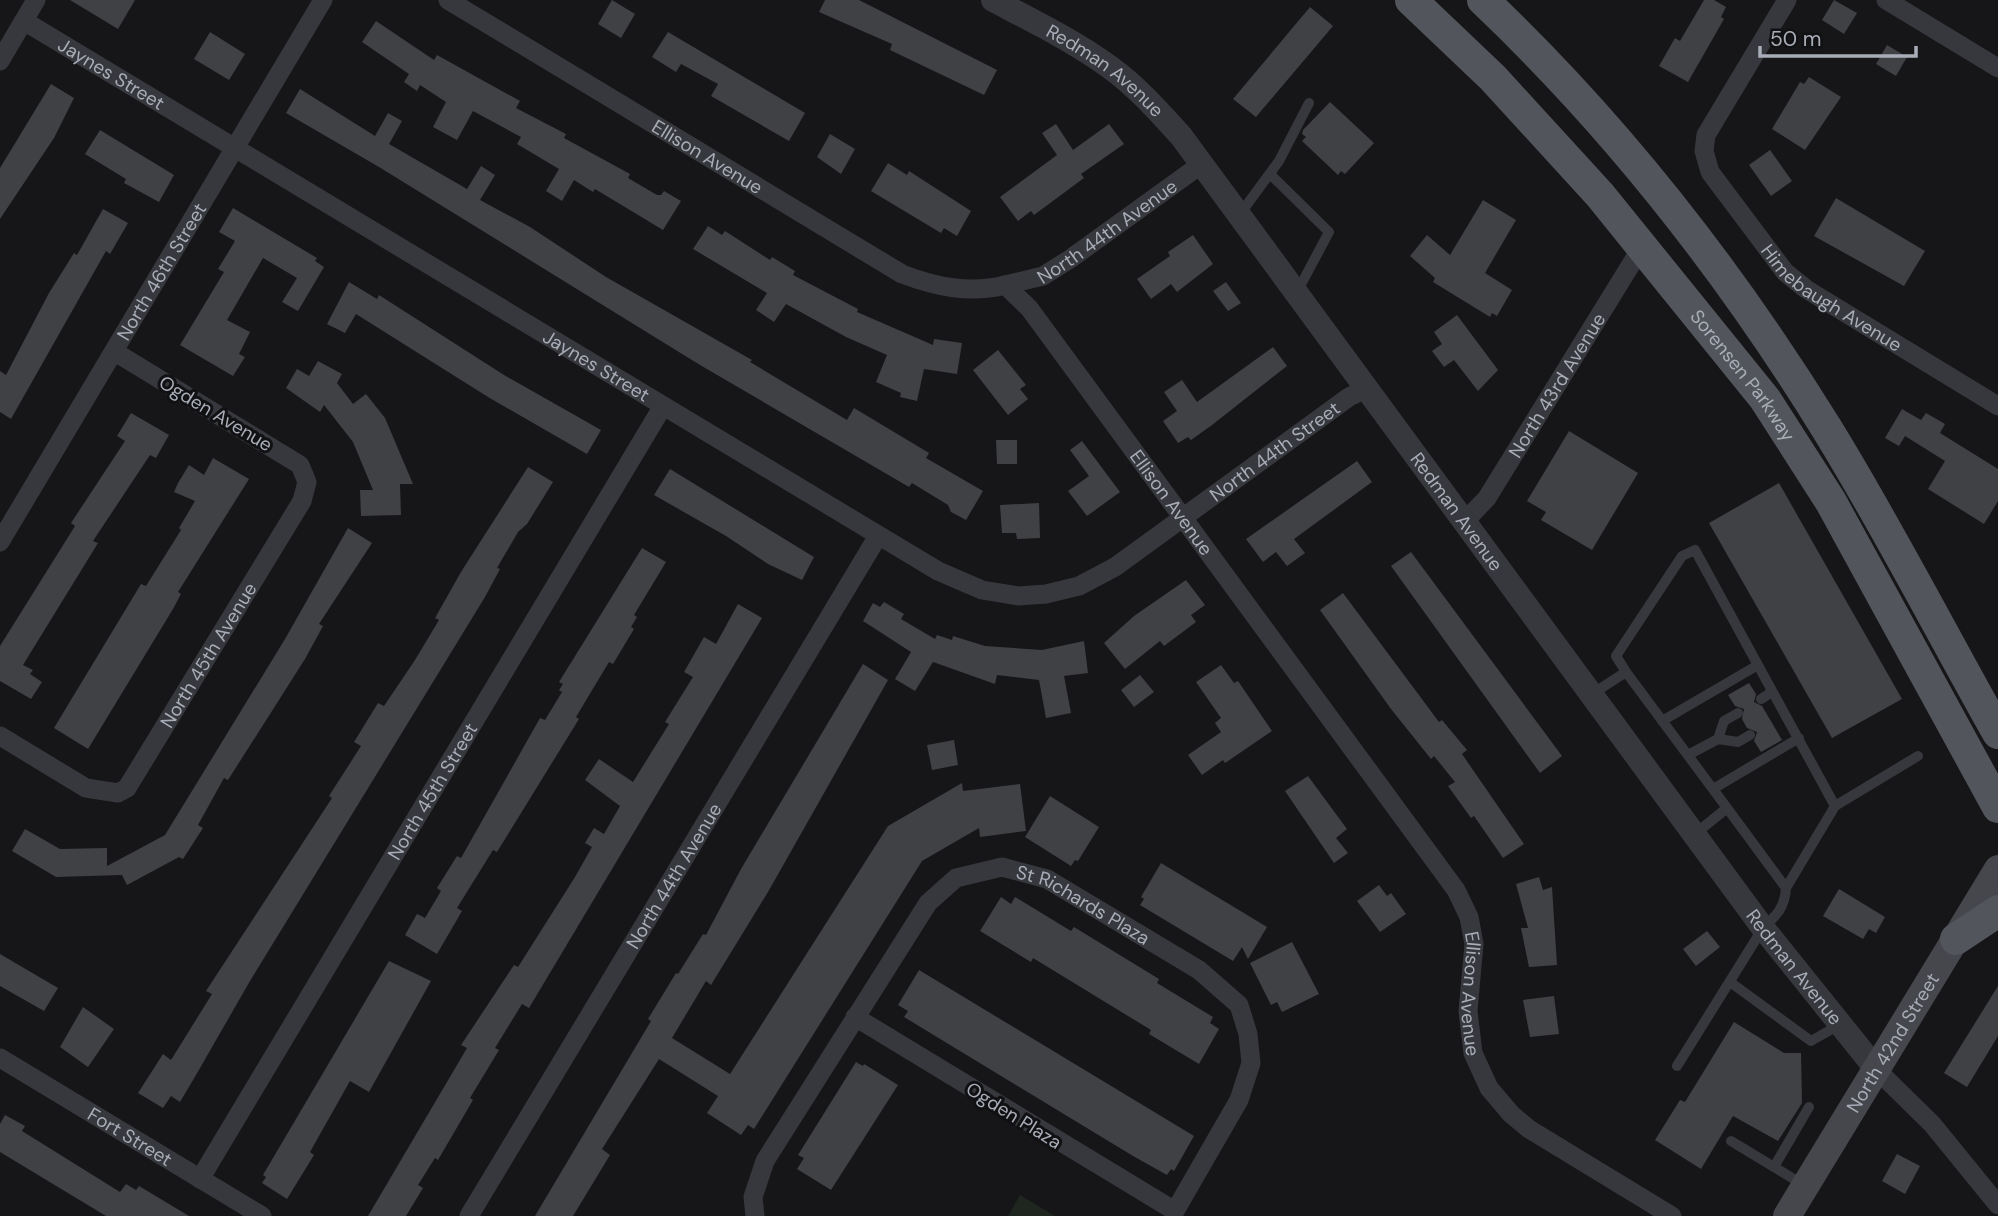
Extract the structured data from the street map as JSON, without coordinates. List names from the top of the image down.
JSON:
{
  "streets": {
    "main road": ["Sorensen Parkway", "North 42nd Street"],
    "street": [
      "Redman Avenue",
      "Jaynes Street",
      "Ellison Avenue",
      "North 44th Avenue",
      "North 46th Street",
      "Himebaugh Avenue",
      "North 43rd Avenue",
      "Ogden Avenue",
      "North 44th Street",
      "North 45th Avenue",
      "North 45th Street",
      "St Richards Plaza",
      "Ogden Plaza",
      "Fort Street"
    ]
  },
  "crossings": [
    ["Redman Avenue", "North 44th Avenue"],
    ["Redman Avenue", "North 43rd Avenue"],
    ["Redman Avenue", "North 44th Street"],
    ["Redman Avenue", "North 42nd Street"],
    ["Jaynes Street", "Ellison Avenue"],
    ["Jaynes Street", "North 44th Avenue"],
    ["Jaynes Street", "North 46th Street"],
    ["Jaynes Street", "North 44th Street"],
    ["Jaynes Street", "North 45th Street"],
    ["Ellison Avenue", "North 44th Avenue"],
    ["Ellison Avenue", "North 44th Street"],
    ["North 46th Street", "Ogden Avenue"],
    ["Sorensen Parkway", "North 43rd Avenue"],
    ["Ogden Avenue", "North 45th Avenue"],
    ["North 45th Street", "Fort Street"],
    ["St Richards Plaza", "Ogden Plaza"]
  ],
  "scale_bar": "50 m"
}
